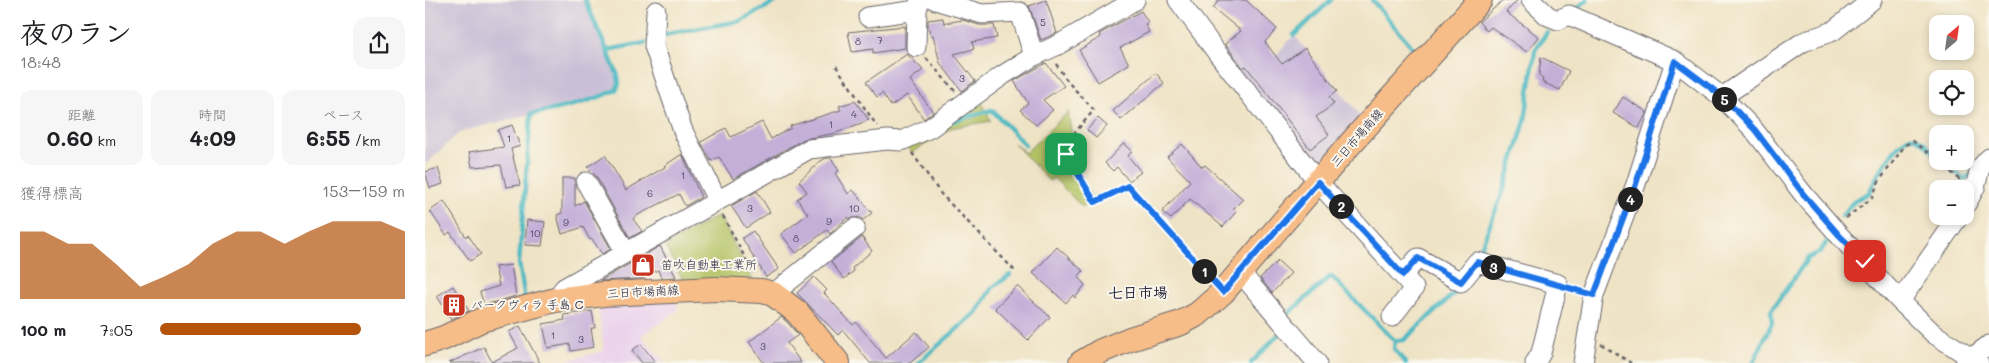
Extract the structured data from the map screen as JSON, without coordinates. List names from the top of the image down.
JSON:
{
  "streets": {
    "main road": ["三日市場南線"]
  },
  "districts": ["七日市場"],
  "places": {
    "shop": ["笛吹自動車工業所"],
    "building": ["パークヴィラ 手島 C"]
  },
  "house_numbers": [
    "5",
    "7",
    "8",
    "3",
    "4",
    "1",
    "1",
    "1",
    "6",
    "3",
    "10",
    "9",
    "9",
    "10",
    "8",
    "1",
    "3",
    "3"
  ],
  "north": "top right",
  "page": {
    "heading": ["夜のラン", "18:48"],
    "map_buttons": ["+", "−"],
    "stats": [
      ["距離", "0.60 km"],
      ["時間", "4:09"],
      ["ペース", "6:55 /km"]
    ],
    "pins": [
      "5",
      "4",
      "2",
      "3",
      "1"
    ],
    "chart": ["獲得標高", "153–159 m"],
    "list": [
      {
        "name": "100 m",
        "note": "7:05"
      }
    ]
  }
}
